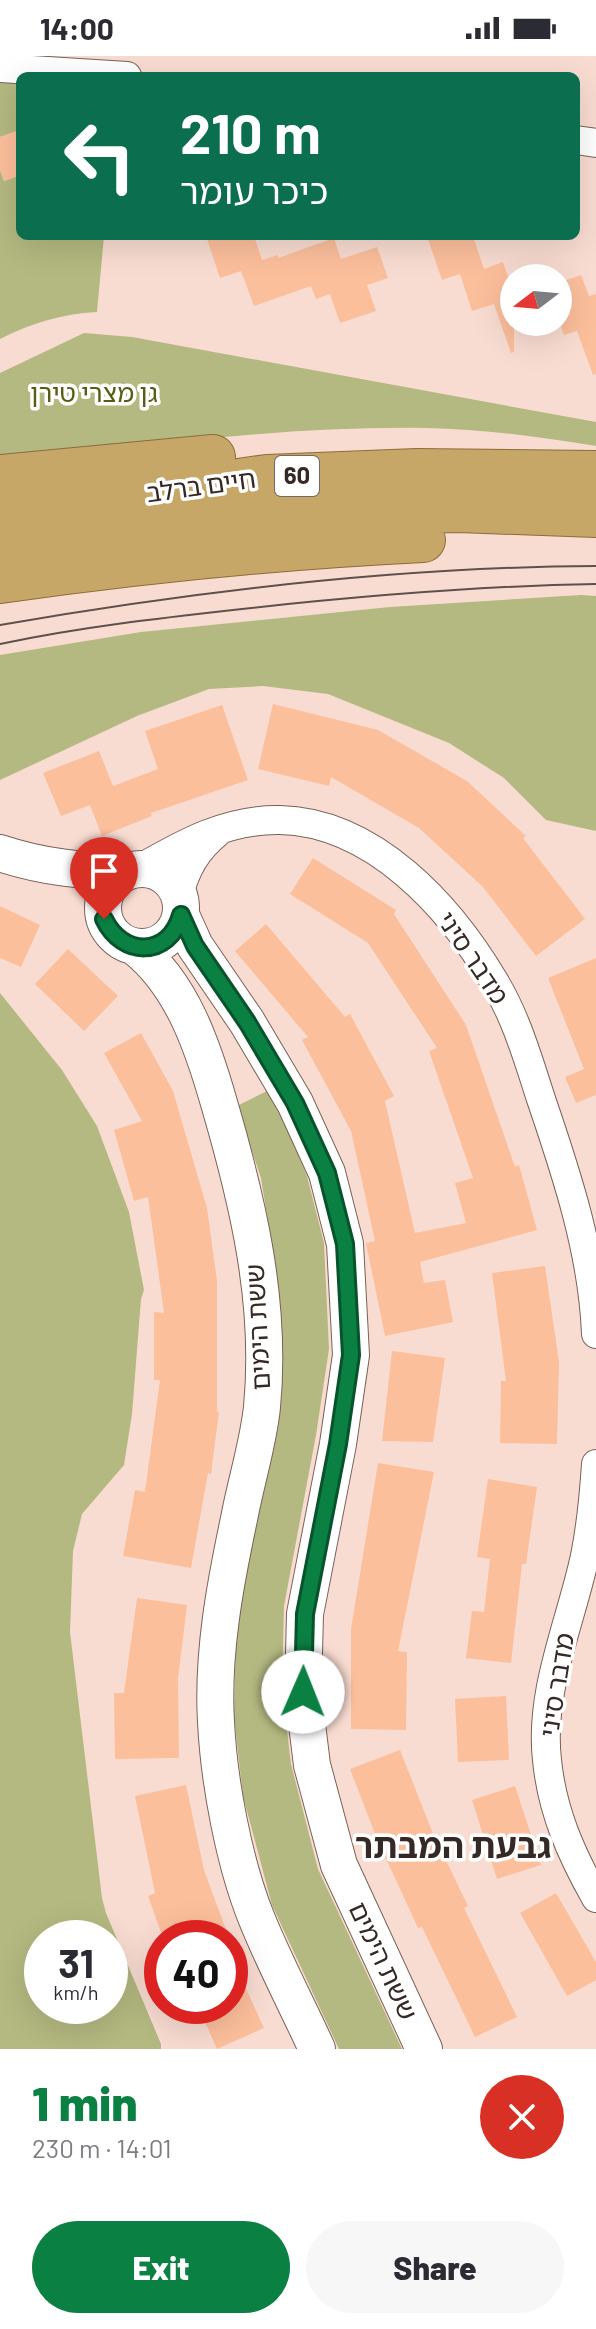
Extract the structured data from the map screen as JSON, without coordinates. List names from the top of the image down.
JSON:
{
  "streets": {
    "highway": ["60", "חיים ברלב"],
    "street": ["מדבר סיני", "ששת הימים"]
  },
  "crossings": [
    ["מדבר סיני", "ששת הימים"]
  ],
  "districts": ["גבעת המבתר"],
  "parks": ["גן מצרי טירן"],
  "north": "left",
  "page": {
    "status": "14:00",
    "turn": ["210 m", "כיכר עומר"],
    "speed": "31 km/h",
    "limit": "40",
    "heading": ["1 min", "230 m · 14:01"],
    "buttons": ["Exit", "Share"]
  }
}
